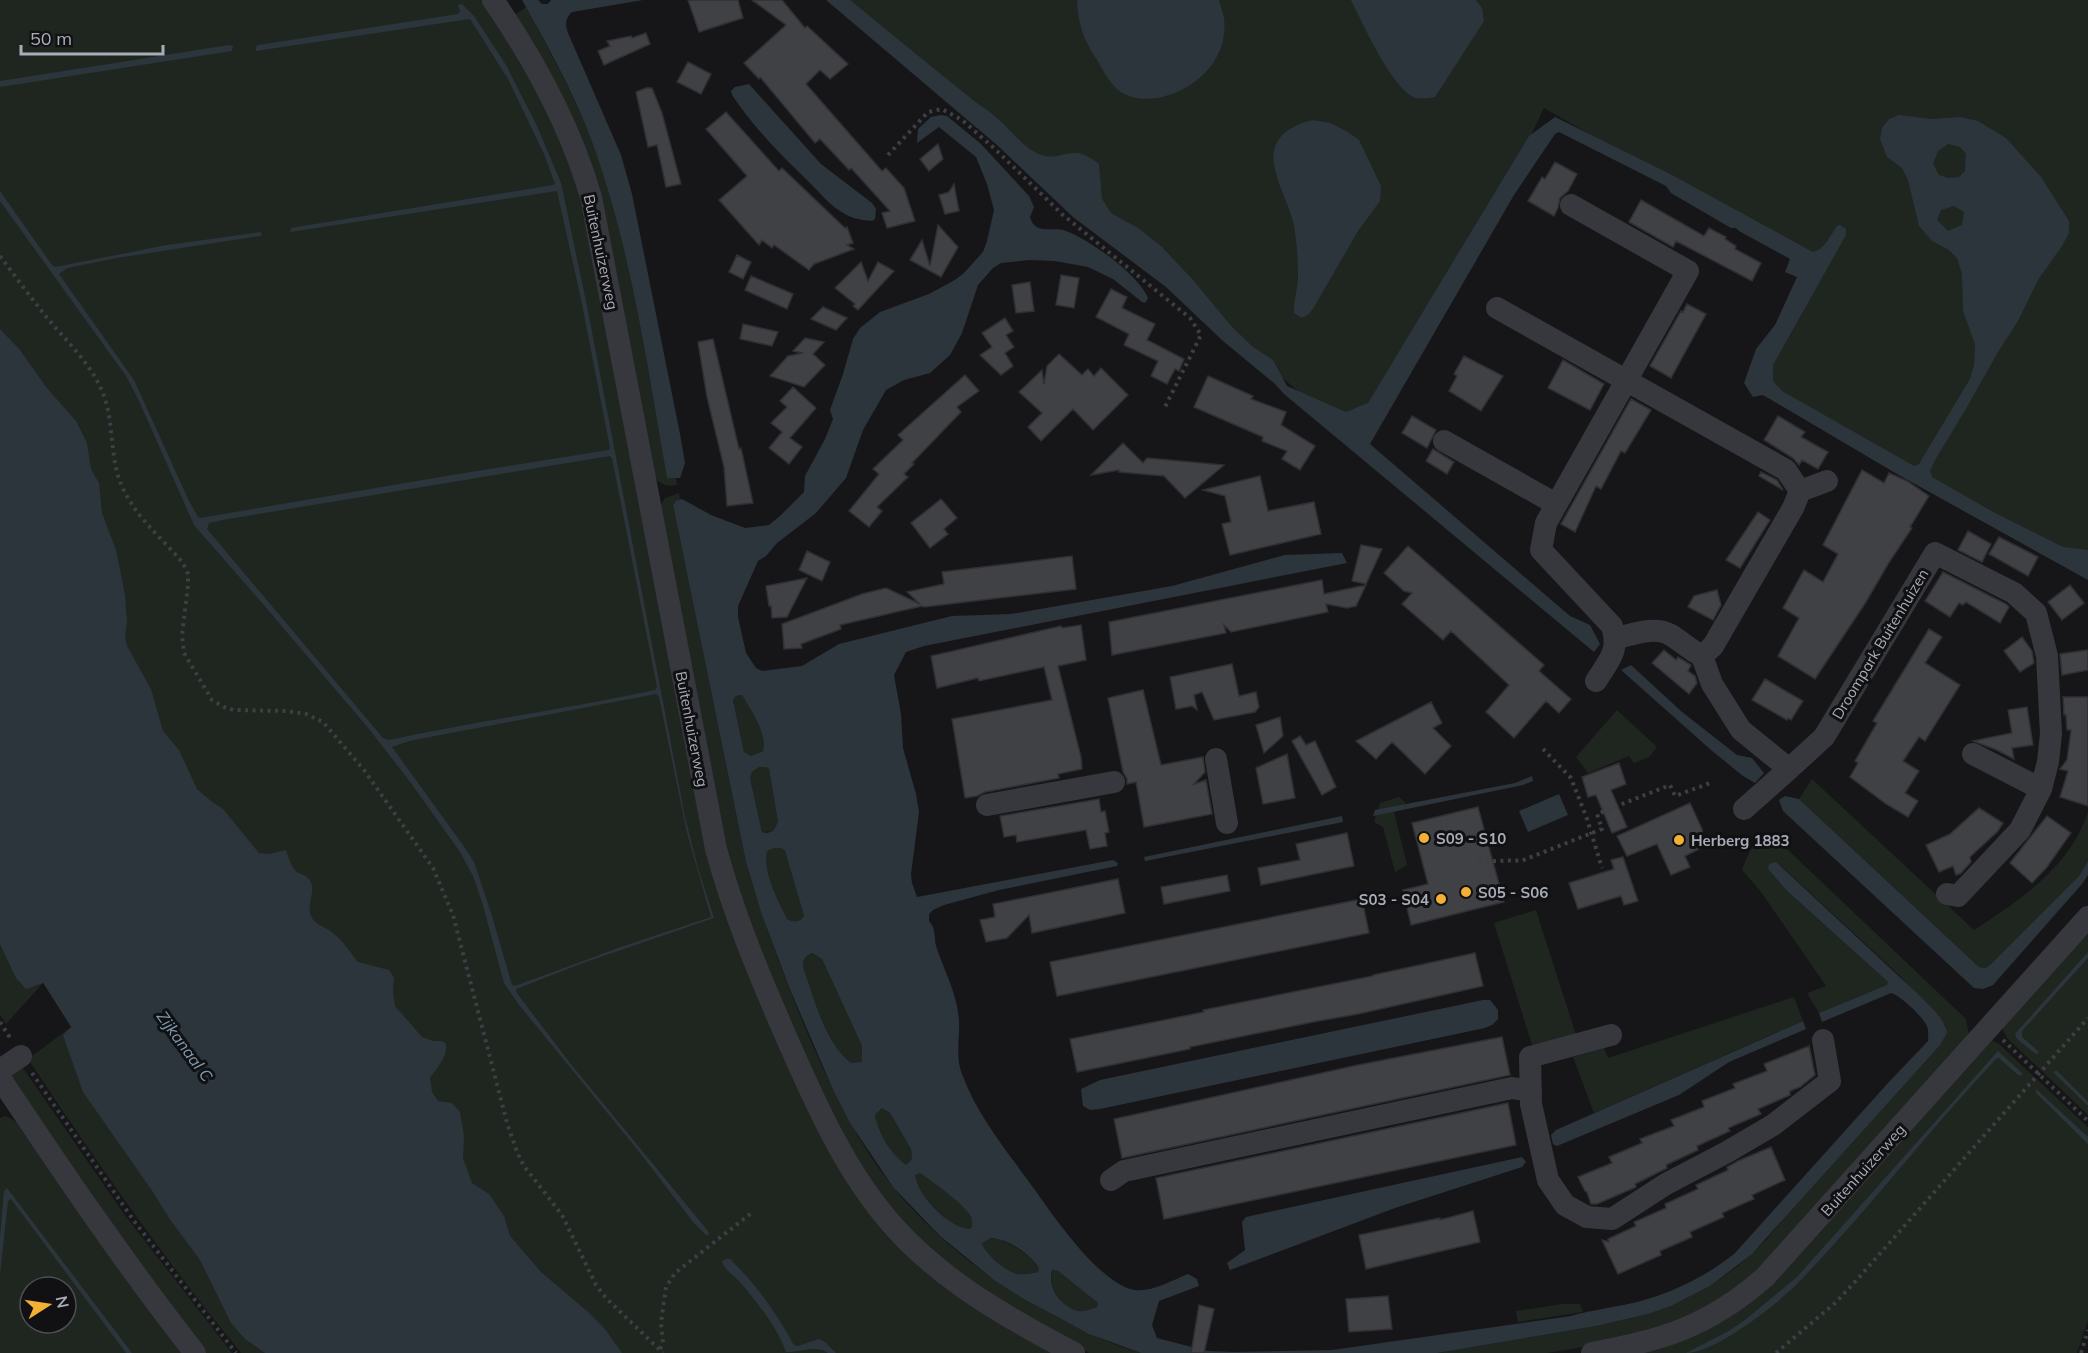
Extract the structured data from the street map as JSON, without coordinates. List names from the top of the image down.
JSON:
{
  "streets": {
    "street": ["Buitenhuizerweg", "Droompark Buitenhuizen"]
  },
  "water": ["Zijkanaal C"],
  "places": [
    "S09 - S10",
    "Herberg 1883",
    "S05 - S06",
    "S03 - S04"
  ],
  "scale_bar": "50 m",
  "north": "right"
}
